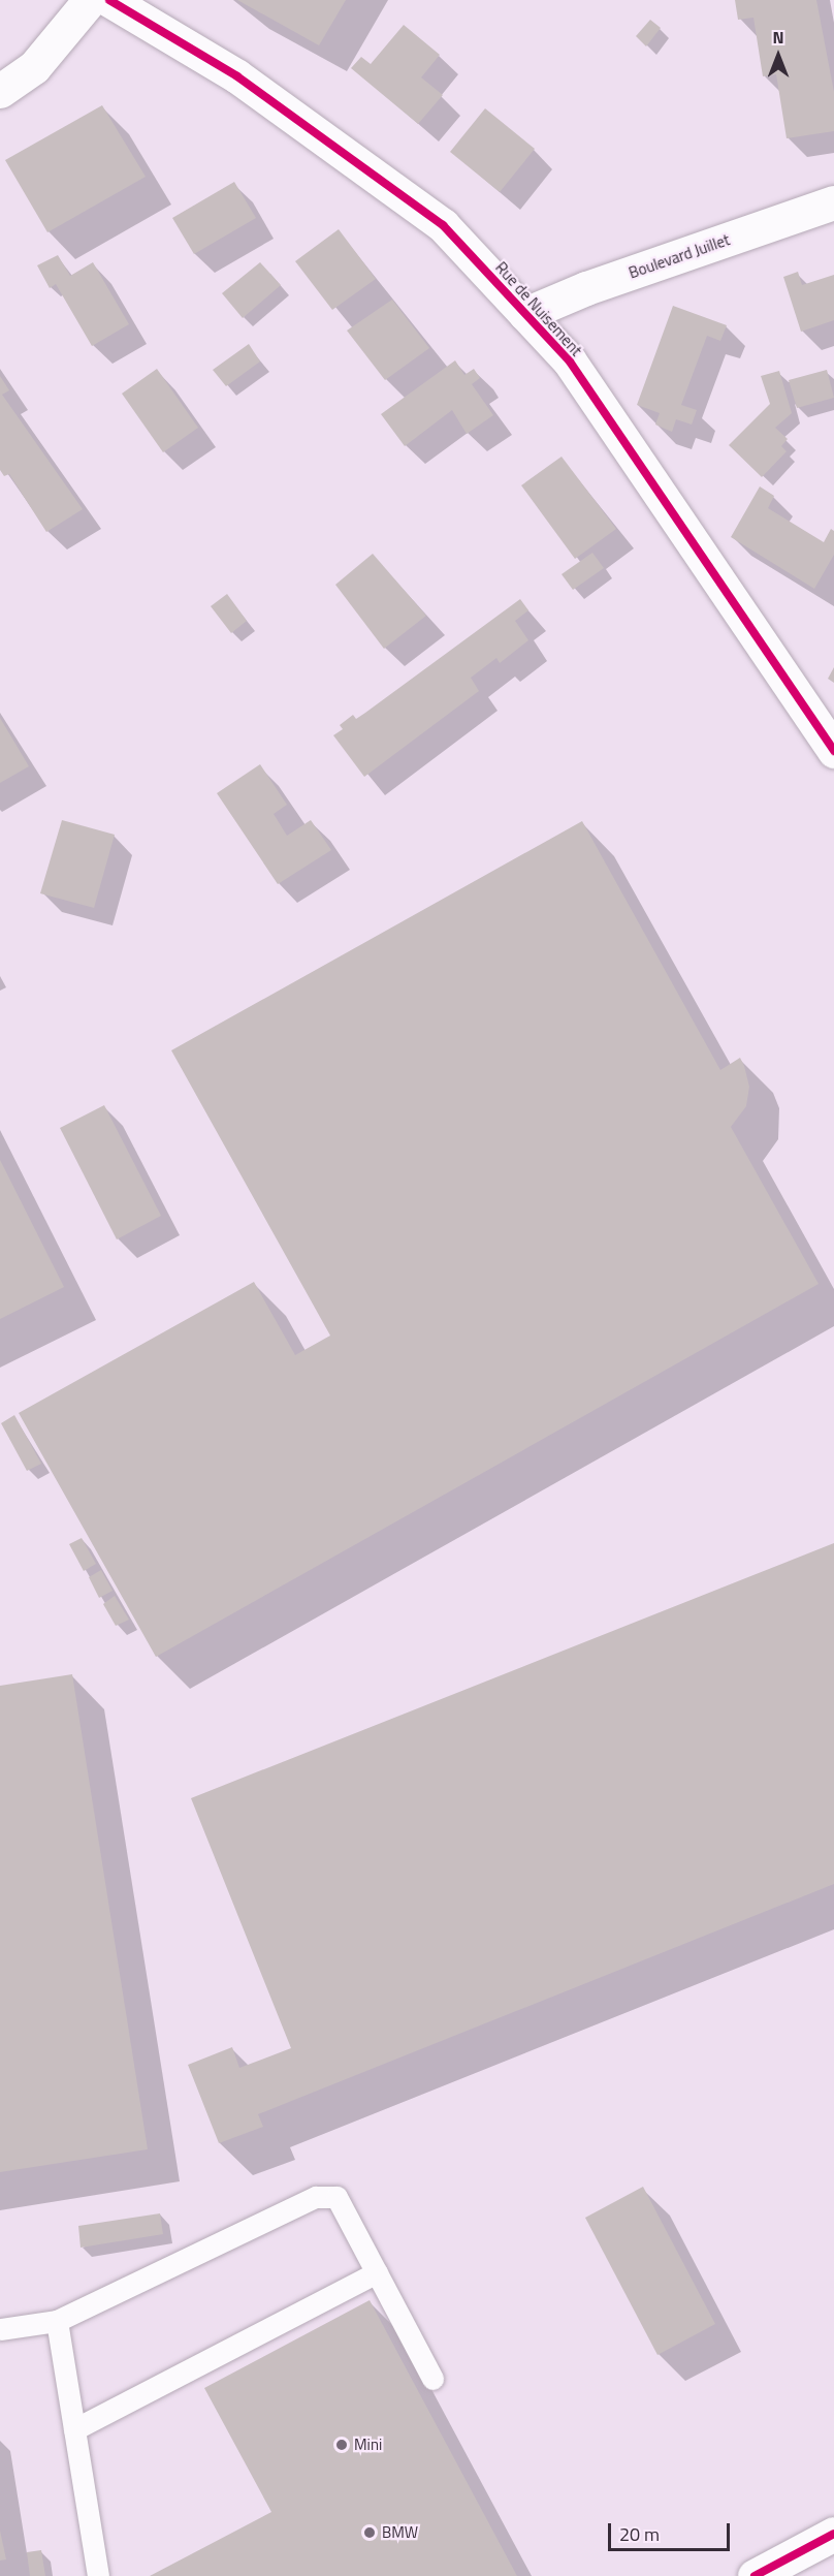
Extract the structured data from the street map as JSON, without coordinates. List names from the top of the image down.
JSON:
{
  "streets": {
    "street": ["Boulevard Juillet", "Rue de Nuisement"]
  },
  "crossings": [
    ["Boulevard Juillet", "Rue de Nuisement"]
  ],
  "places": ["Mini", "BMW"],
  "scale_bar": "20 m",
  "north": "top"
}
